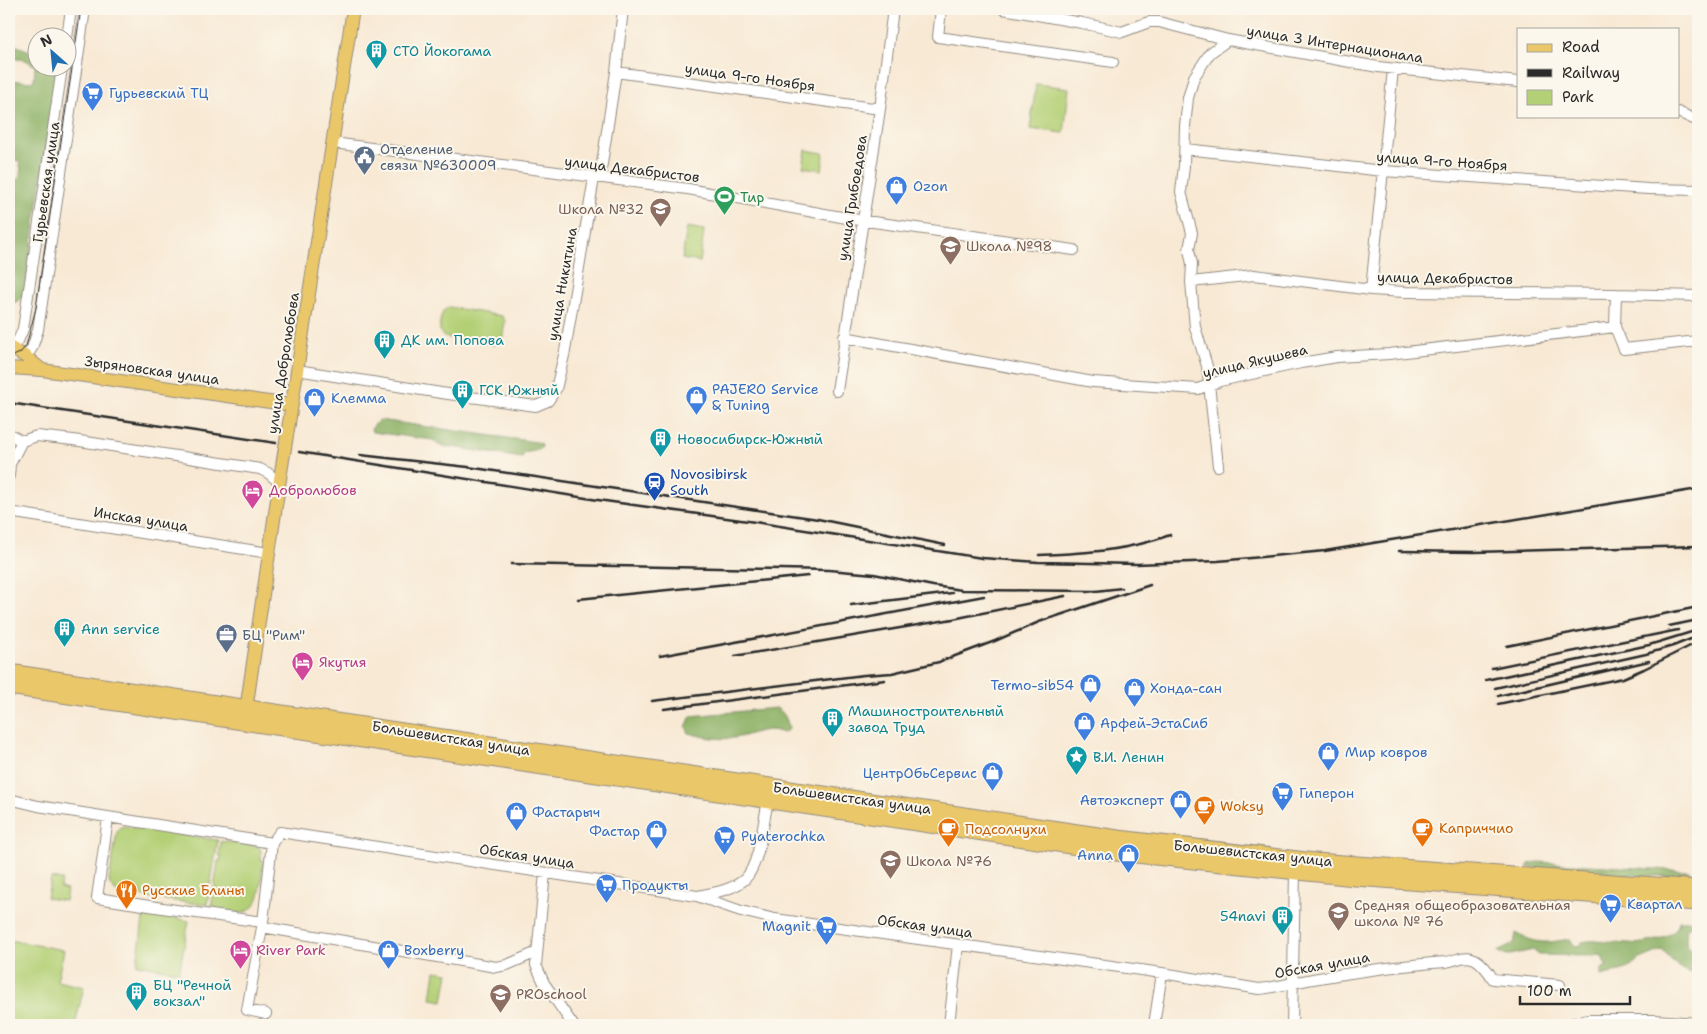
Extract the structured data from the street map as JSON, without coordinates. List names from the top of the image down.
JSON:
{
  "streets": {
    "highway": ["Большевистская улица"],
    "main road": ["улица Добролюбова", "Зыряновская улица"],
    "street": [
      "улица 3 Интернационала",
      "улица 9-го Ноября",
      "улица Декабристов",
      "Гурьевская улица",
      "улица Грибоедова",
      "улица Никитина",
      "улица Якушева",
      "Инская улица",
      "Обская улица"
    ]
  },
  "crossings": [
    ["улица 9-го Ноября", "улица Грибоедова"],
    ["улица 9-го Ноября", "улица Никитина"],
    ["улица Декабристов", "улица Грибоедова"],
    ["улица Декабристов", "улица Никитина"],
    ["улица Декабристов", "улица Добролюбова"],
    ["улица Грибоедова", "улица Якушева"],
    ["улица Никитина", "улица Добролюбова"],
    ["улица Добролюбова", "Зыряновская улица"],
    ["улица Добролюбова", "Инская улица"],
    ["улица Добролюбова", "Большевистская улица"]
  ],
  "places": {
    "building": [
      "СТО Йокогама",
      "ДК им. Попова",
      "ГСК Южный",
      "Новосибирск-Южный",
      "Ann service",
      "Машиностроительный завод Труд",
      "54navi",
      "БЦ \"Речной вокзал\""
    ],
    "supermarket": [
      "Гурьевский ТЦ",
      "Гиперон",
      "Pyaterochka",
      "Продукты",
      "Квартал",
      "Magnit"
    ],
    "public building": ["Отделение связи №630009"],
    "shop": [
      "Ozon",
      "PAJERO Service & Tuning",
      "Клемма",
      "Termo-sib54",
      "Хонда-сан",
      "Арфей-ЭстаСиб",
      "Мир ковров",
      "ЦентрОбьСервис",
      "Автоэксперт",
      "Фастарыч",
      "Фастар",
      "Anna",
      "Boxberry"
    ],
    "sports": ["Тир"],
    "school or university": [
      "Школа №32",
      "Школа №98",
      "Школа №76",
      "Средняя общеобразовательная школа № 76",
      "PROschool"
    ],
    "station": ["Novosibirsk South"],
    "hotel": ["Добролюбов", "Якутия", "River Park"],
    "office": ["БЦ \"Рим\""],
    "place": ["В.И. Ленин"],
    "cafe": ["Woksy", "Каприччио", "Подсолнухи"],
    "restaurant": ["Русские Блины"]
  },
  "legend": ["Road", "Railway", "Park"],
  "scale_bar": "100 m",
  "north": "top left"
}
